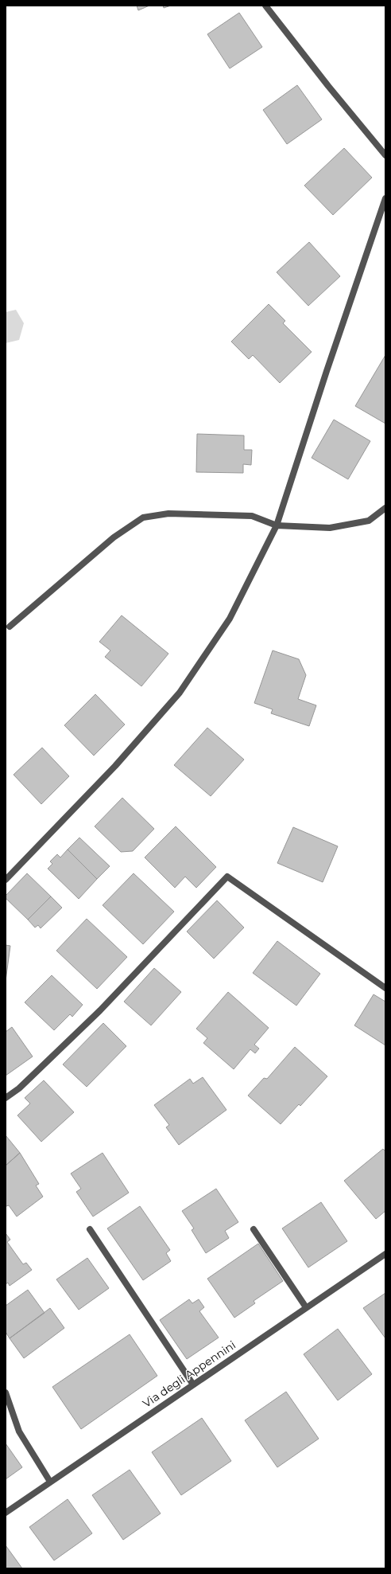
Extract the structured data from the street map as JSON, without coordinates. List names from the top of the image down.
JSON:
{
  "streets": {
    "street": ["Via degli Appennini"]
  }
}
